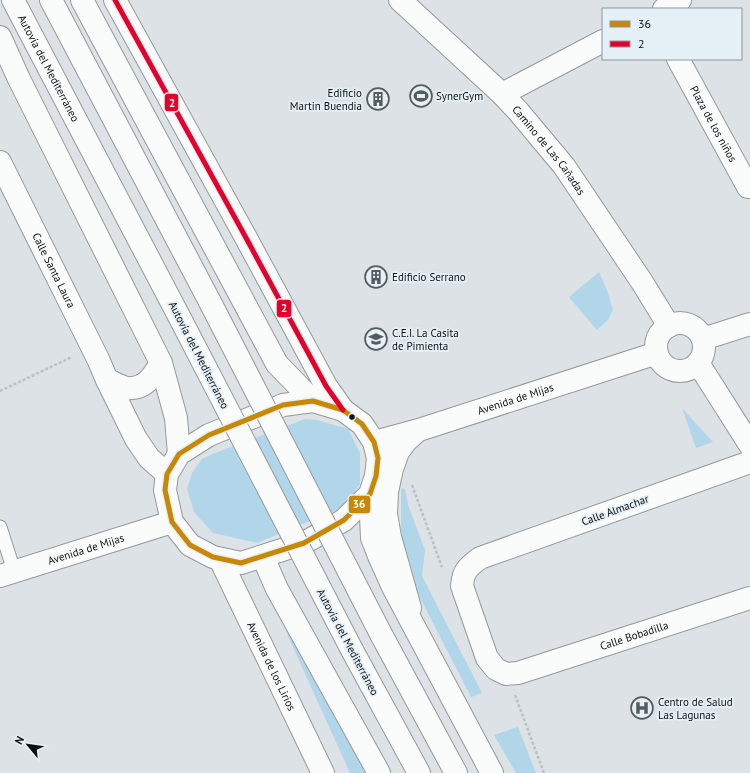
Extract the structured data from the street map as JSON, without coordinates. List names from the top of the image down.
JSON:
{
  "streets": {
    "main road": [
      "Autovía del Mediterráneo",
      "Plaza de los niños",
      "Camino de Las Cañadas",
      "Calle Santa Laura",
      "Avenida de Mijas",
      "Calle Almachar",
      "Calle Bobadilla",
      "Avenida de los Lirios"
    ]
  },
  "crossings": [
    ["Camino de Las Cañadas", "Avenida de Mijas"],
    ["Calle Almachar", "Calle Bobadilla"]
  ],
  "places": {
    "sports": ["SynerGym"],
    "building": ["Edificio Martin Buendia", "Edificio Serrano"],
    "school or university": ["C.E.I. La Casita de Pimienta"],
    "hospital": ["Centro de Salud Las Lagunas"]
  },
  "lines": ["transit line 2", "transit line 36"],
  "legend": ["36", "2"],
  "north": "top left"
}
